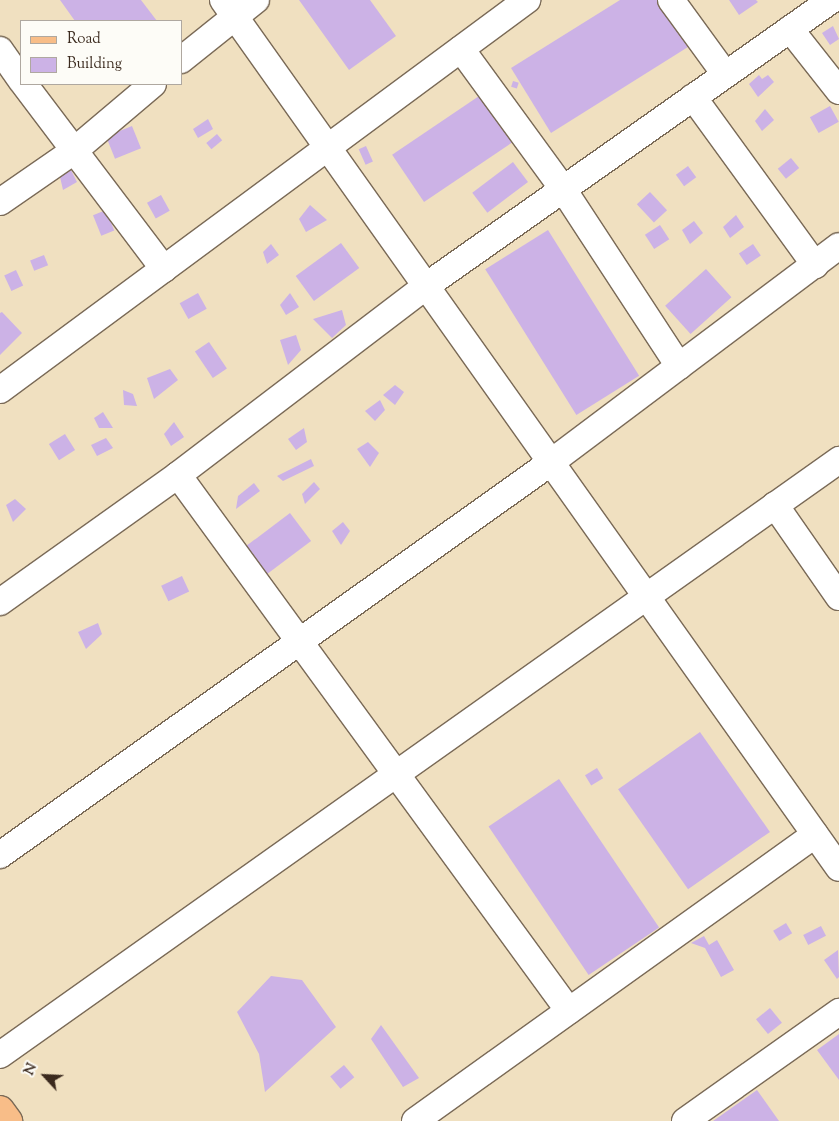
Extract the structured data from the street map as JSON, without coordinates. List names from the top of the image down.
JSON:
{
  "legend": ["Road", "Building"],
  "north": "top left"
}
